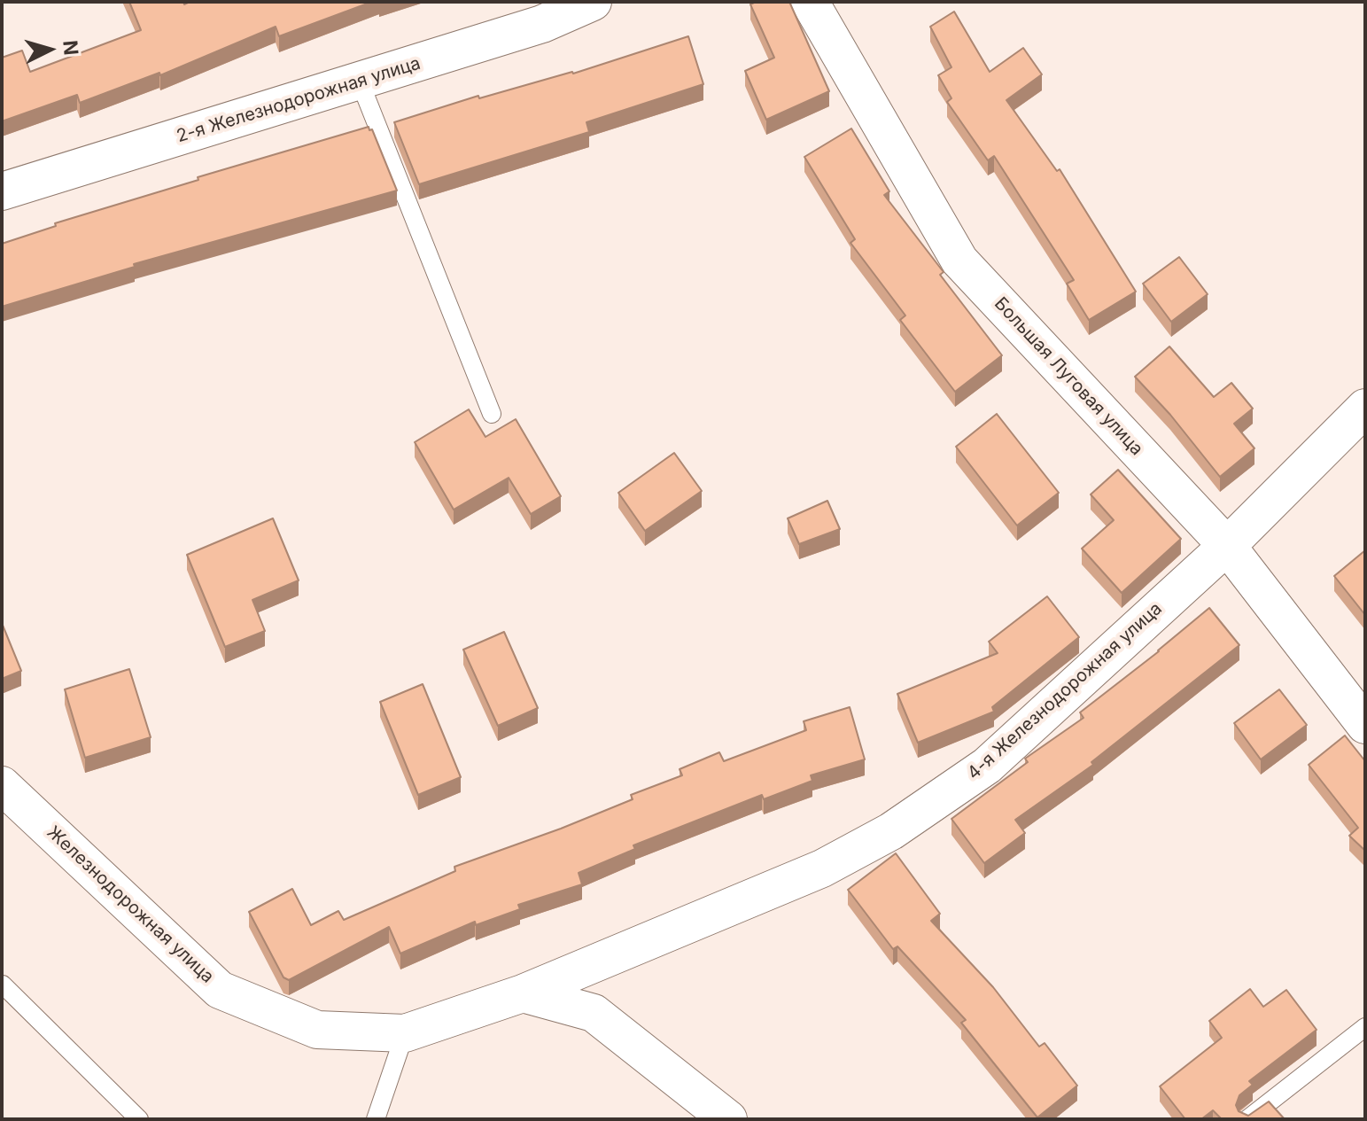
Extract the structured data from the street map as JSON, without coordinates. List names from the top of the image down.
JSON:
{
  "streets": {
    "street": [
      "2-я Железнодорожная улица",
      "Большая Луговая улица",
      "4-я Железнодорожная улица",
      "Железнодорожная улица"
    ]
  },
  "crossings": [
    ["Большая Луговая улица", "4-я Железнодорожная улица"],
    ["4-я Железнодорожная улица", "Железнодорожная улица"]
  ],
  "north": "right"
}
